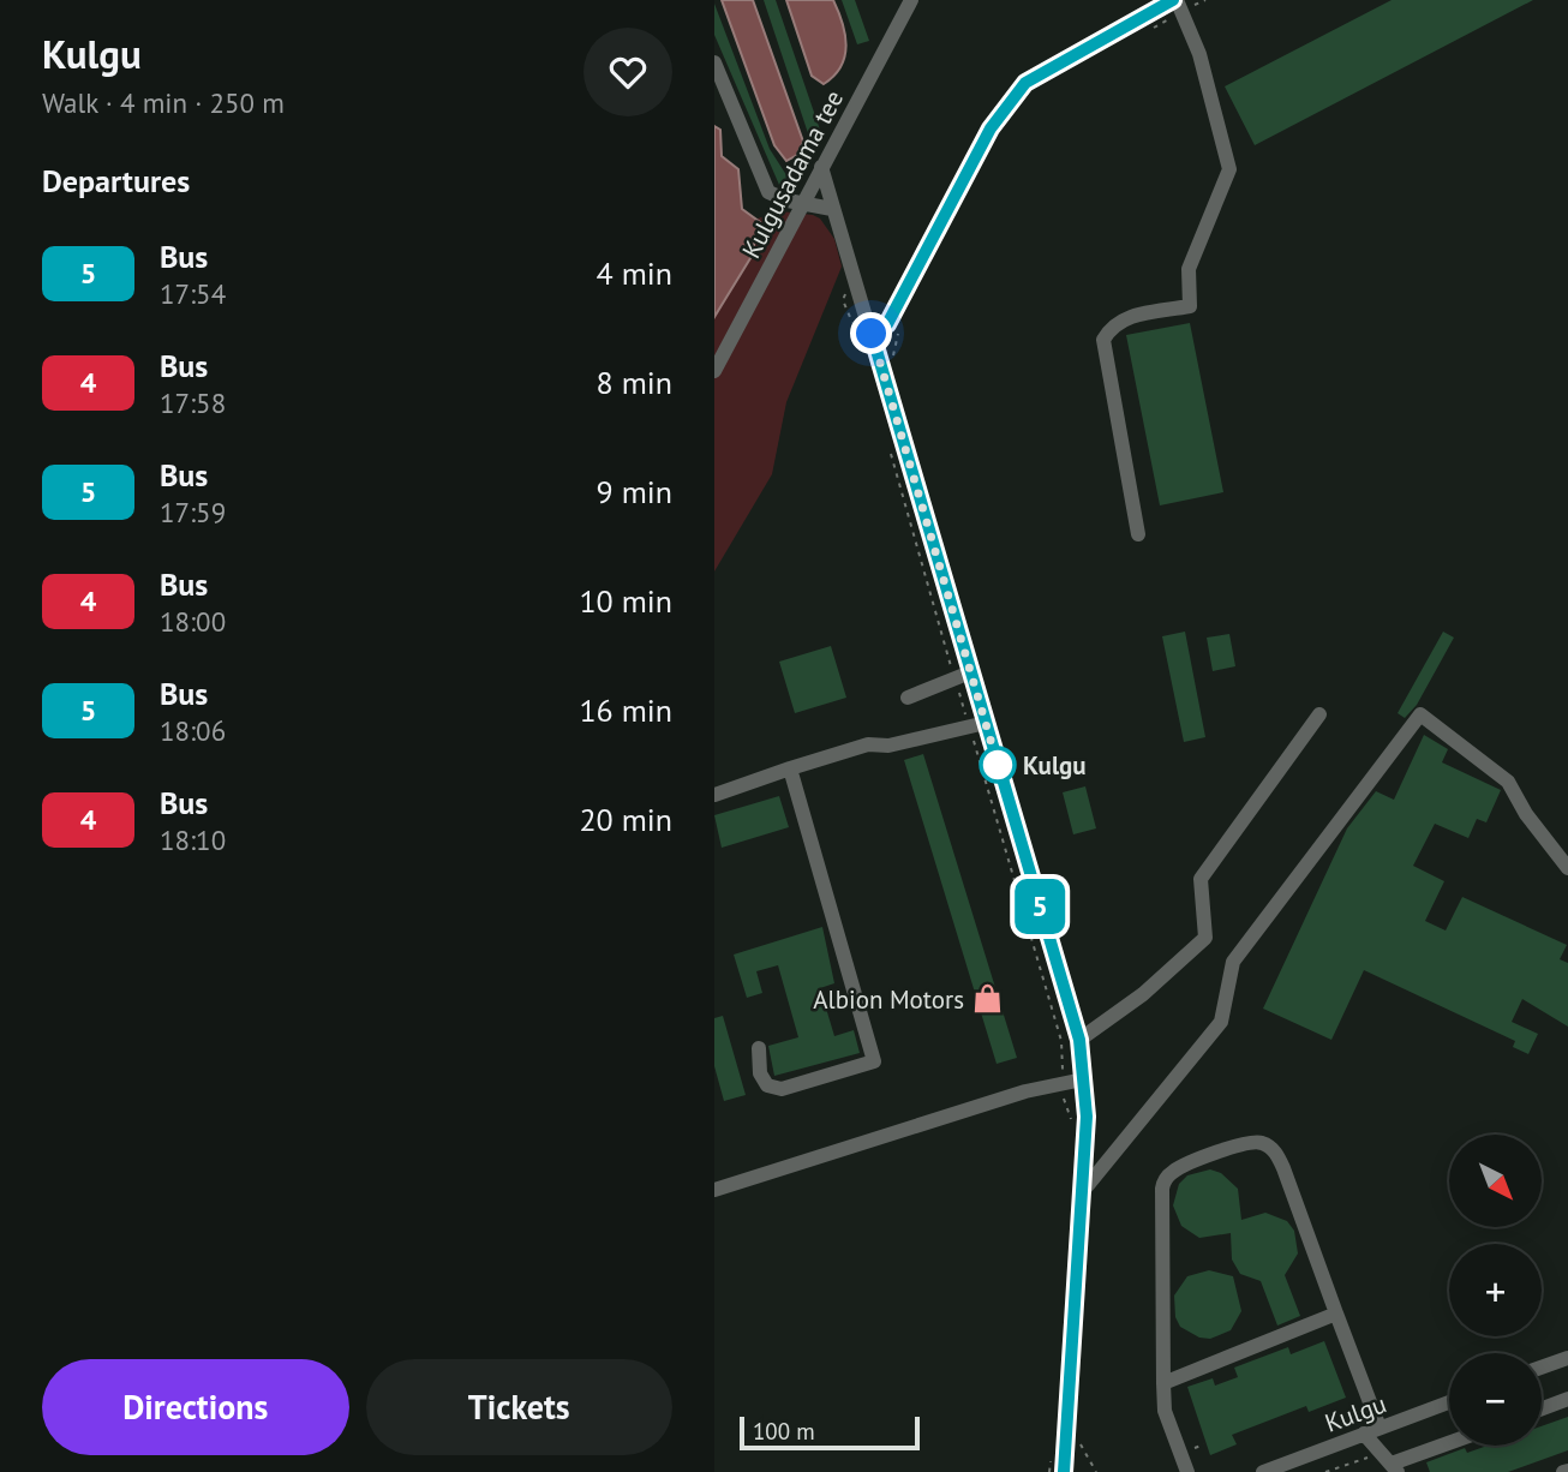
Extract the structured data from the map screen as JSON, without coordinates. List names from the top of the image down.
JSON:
{
  "streets": {
    "street": ["Kulgusadama tee", "Kulgu"]
  },
  "places": {
    "other": ["Kulgu"],
    "shop": ["Albion Motors"]
  },
  "lines": ["bus line 5"],
  "scale_bar": "100 m",
  "north": "bottom right",
  "page": {
    "heading": [
      ["Kulgu", "Walk · 4 min · 250 m"],
      "Departures"
    ],
    "on_map": "5",
    "list": [
      {
        "mark": "5",
        "name": "Bus",
        "note": "17:54",
        "value": "4 min"
      },
      {
        "mark": "4",
        "name": "Bus",
        "note": "17:58",
        "value": "8 min"
      },
      {
        "mark": "5",
        "name": "Bus",
        "note": "17:59",
        "value": "9 min"
      },
      {
        "mark": "4",
        "name": "Bus",
        "note": "18:00",
        "value": "10 min"
      },
      {
        "mark": "5",
        "name": "Bus",
        "note": "18:06",
        "value": "16 min"
      },
      {
        "mark": "4",
        "name": "Bus",
        "note": "18:10",
        "value": "20 min"
      }
    ],
    "map_buttons": ["+", "−"],
    "buttons": ["Directions", "Tickets"],
    "scale": "100 m"
  }
}
